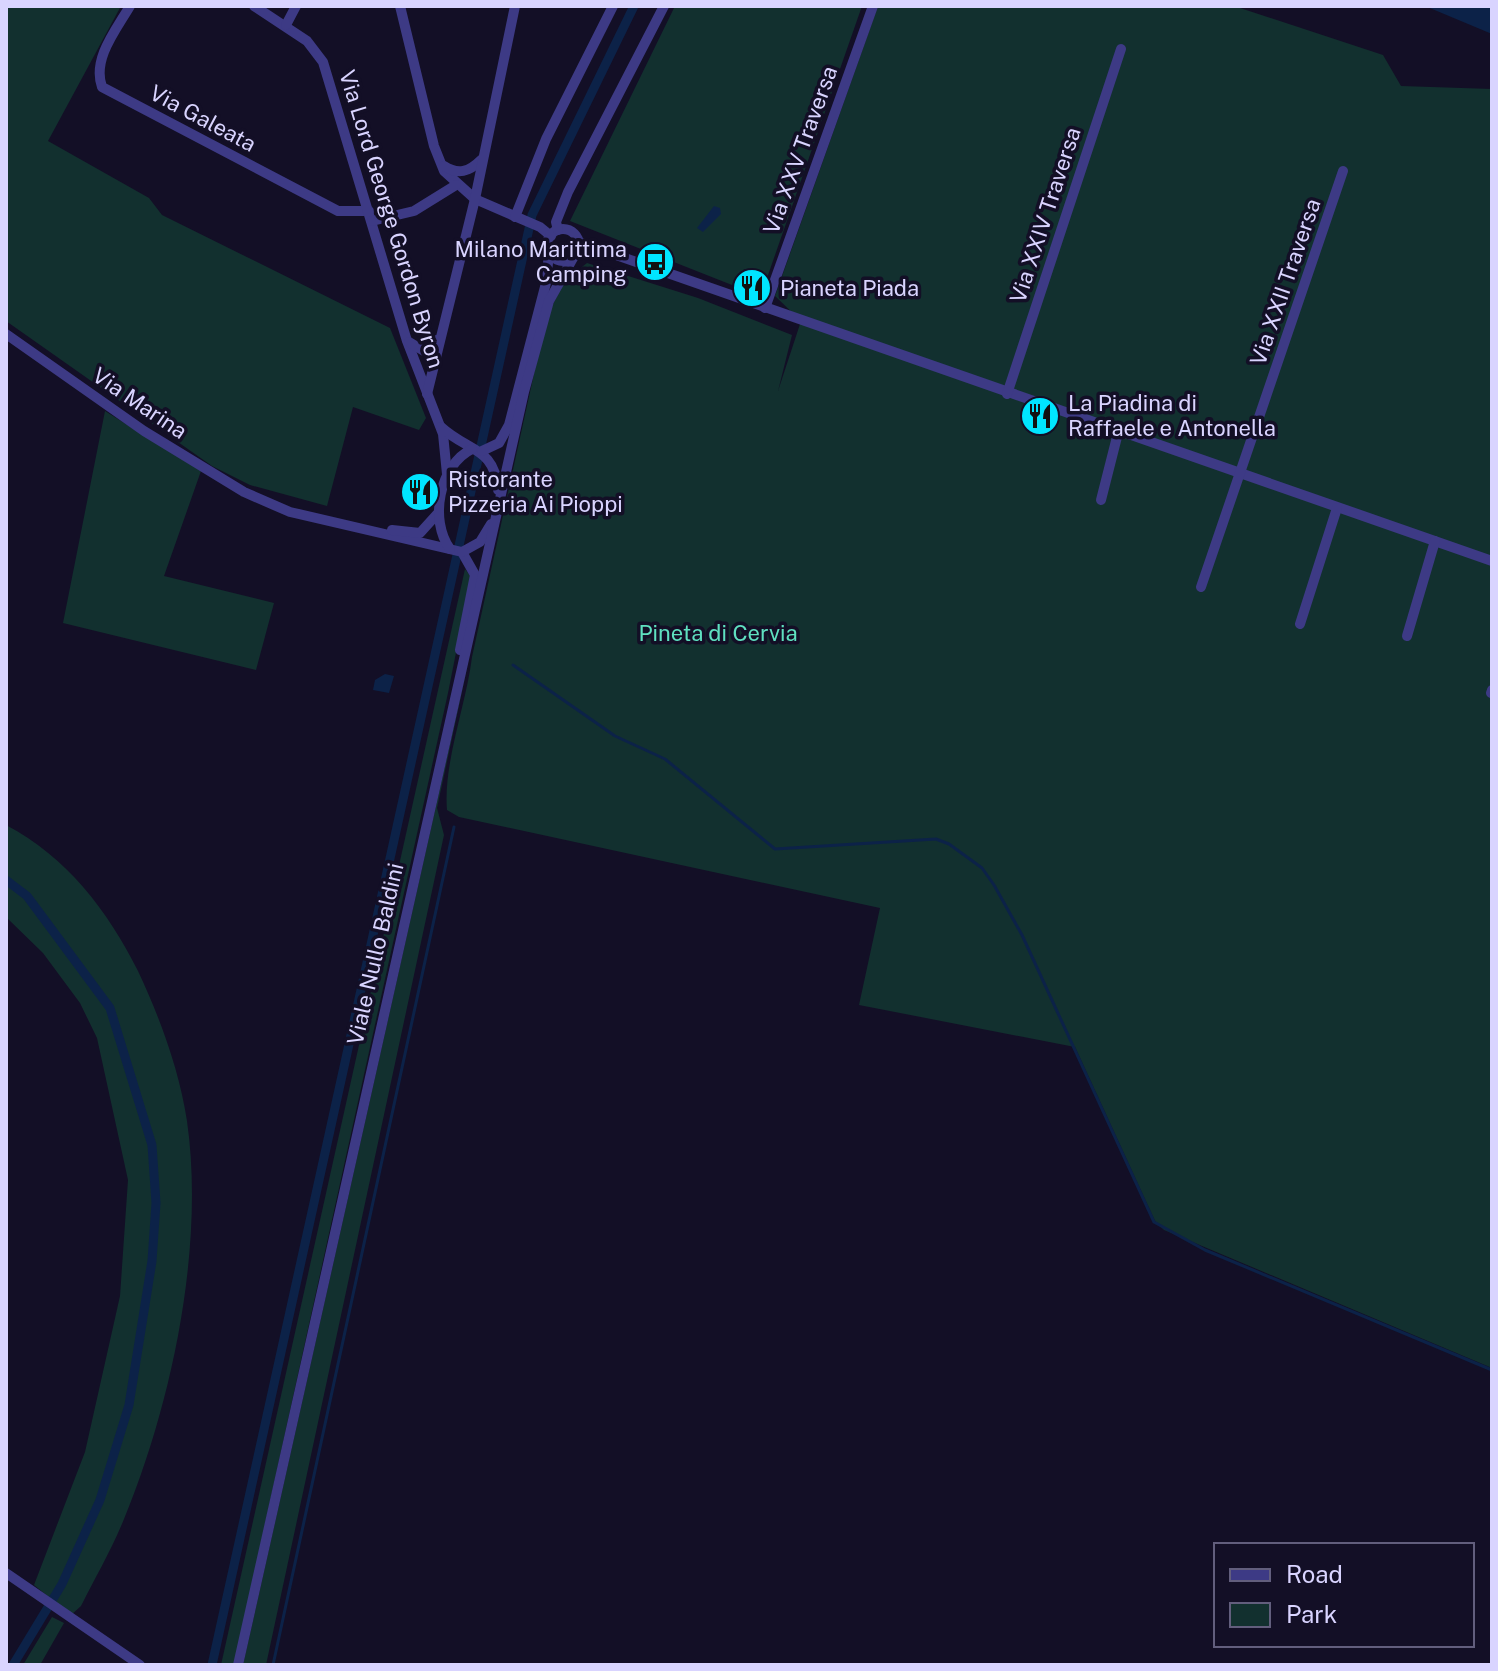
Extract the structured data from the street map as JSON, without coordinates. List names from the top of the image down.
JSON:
{
  "streets": {
    "street": [
      "Via Galeata",
      "Via XXV Traversa",
      "Via XXIV Traversa",
      "Via Lord George Gordon Byron",
      "Via XXII Traversa",
      "Via Marina",
      "Viale Nullo Baldini"
    ]
  },
  "crossings": [
    ["Via Galeata", "Via Lord George Gordon Byron"]
  ],
  "parks": ["Pineta di Cervia"],
  "places": {
    "bus stop": ["Milano Marittima Camping"],
    "restaurant": ["Pianeta Piada", "La Piadina di Raffaele e Antonella", "Ristorante Pizzeria Ai Pioppi"]
  },
  "legend": ["Road", "Park"]
}
